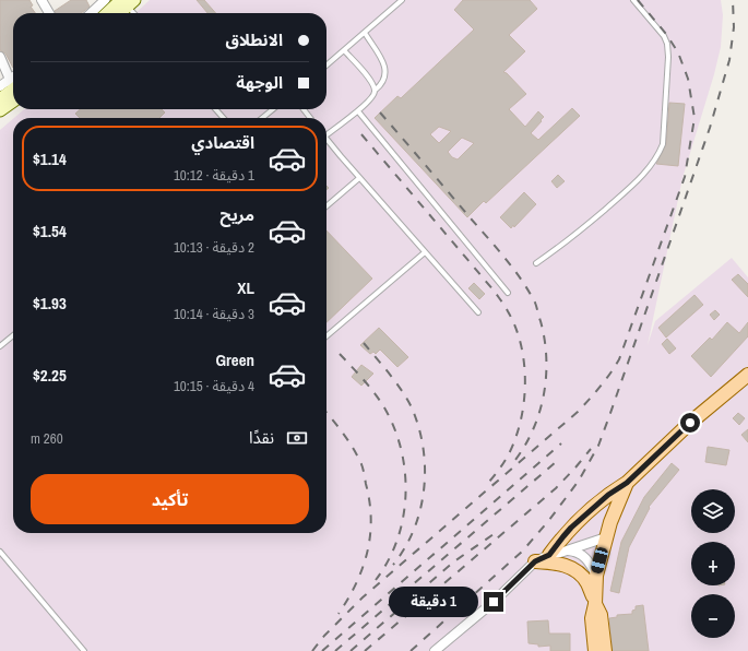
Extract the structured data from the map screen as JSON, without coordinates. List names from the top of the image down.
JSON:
{
  "page": {
    "banner": ["الانطلاق", "الوجهة"],
    "list": [
      {
        "name": "اقتصادي",
        "note": "1 دقيقة · 10:12",
        "value": "$1.14"
      },
      {
        "name": "مريح",
        "note": "2 دقيقة · 10:13",
        "value": "$1.54"
      },
      {
        "name": "XL",
        "note": "3 دقيقة · 10:14",
        "value": "$1.93"
      },
      {
        "name": "Green",
        "note": "4 دقيقة · 10:15",
        "value": "$2.25"
      }
    ],
    "pay": ["نقدًا", "260 m"],
    "buttons": "تأكيد",
    "map_buttons": ["+", "−"],
    "bubble": "1 دقيقة"
  }
}
